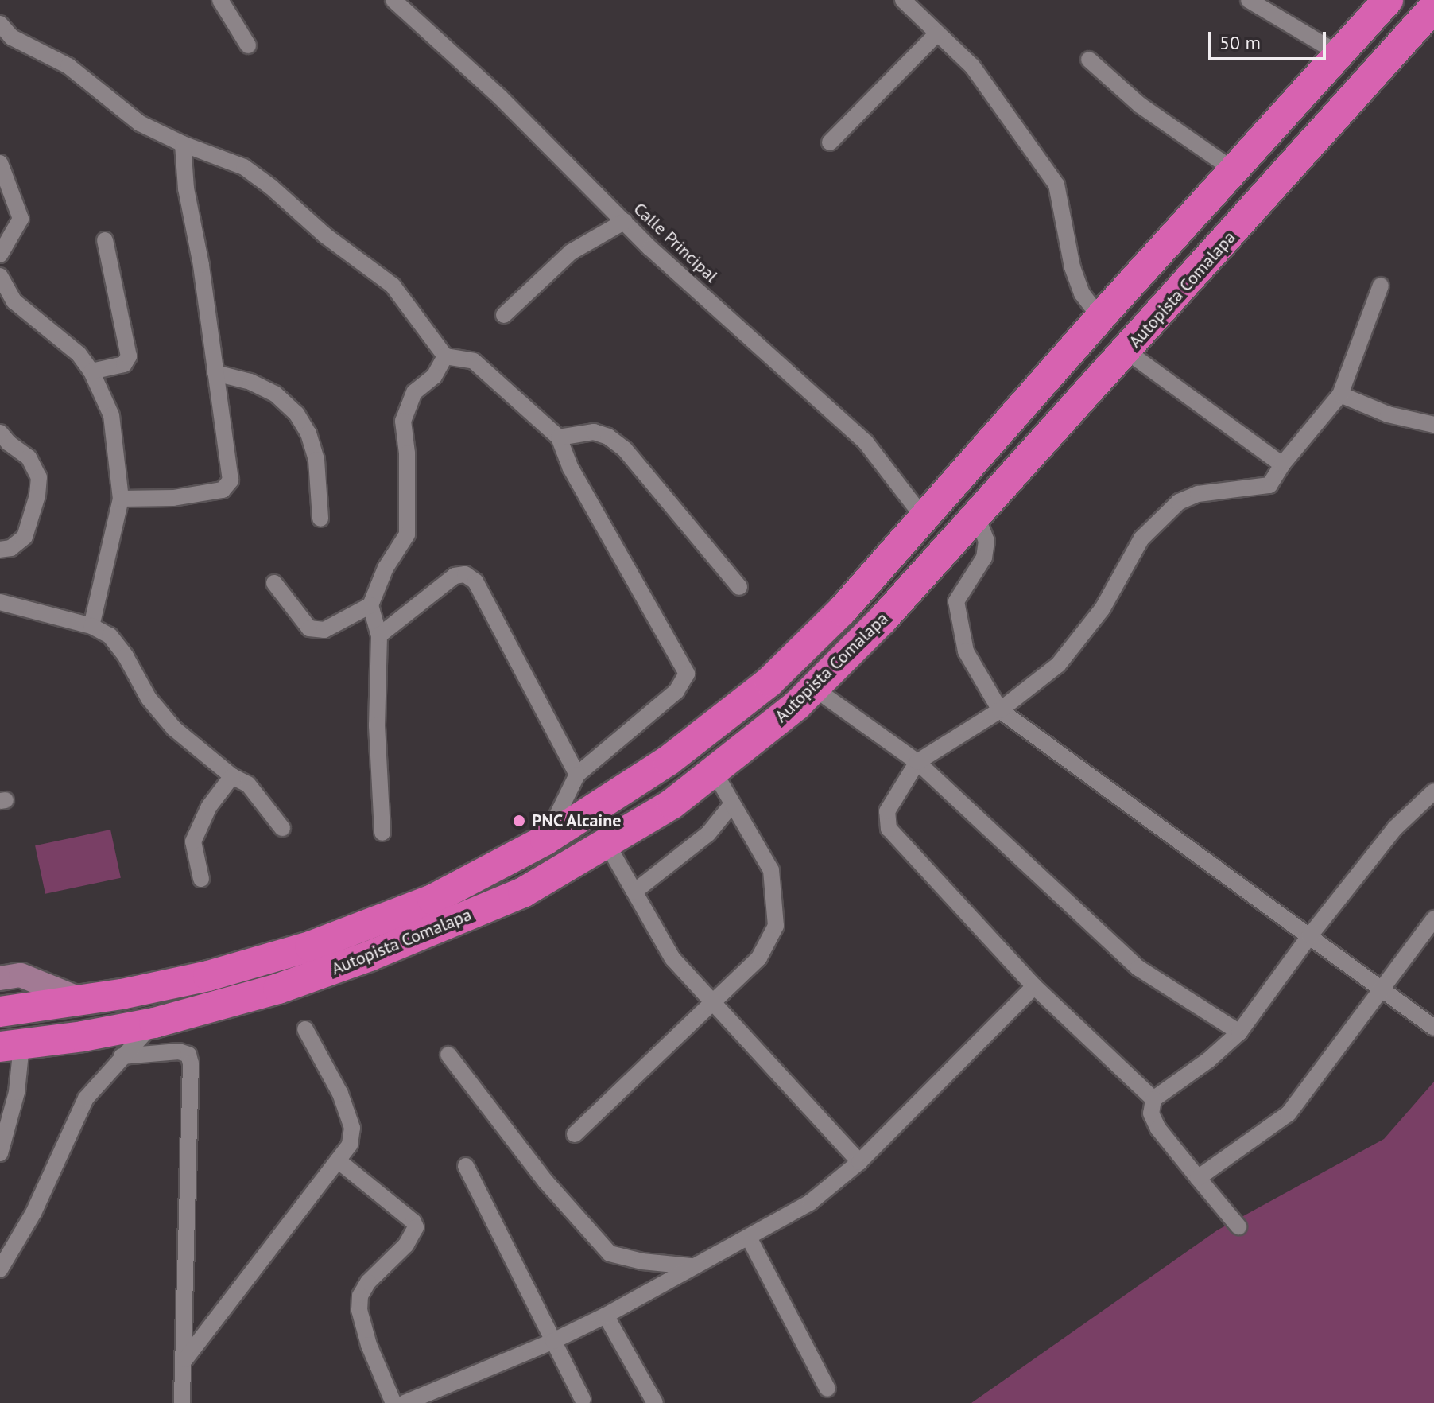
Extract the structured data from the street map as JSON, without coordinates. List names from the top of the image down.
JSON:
{
  "streets": {
    "highway": ["Autopista Comalapa"],
    "street": ["Calle Principal"]
  },
  "crossings": [
    ["Calle Principal", "Autopista Comalapa"]
  ],
  "places": ["PNC Alcaine"],
  "scale_bar": "50 m"
}
